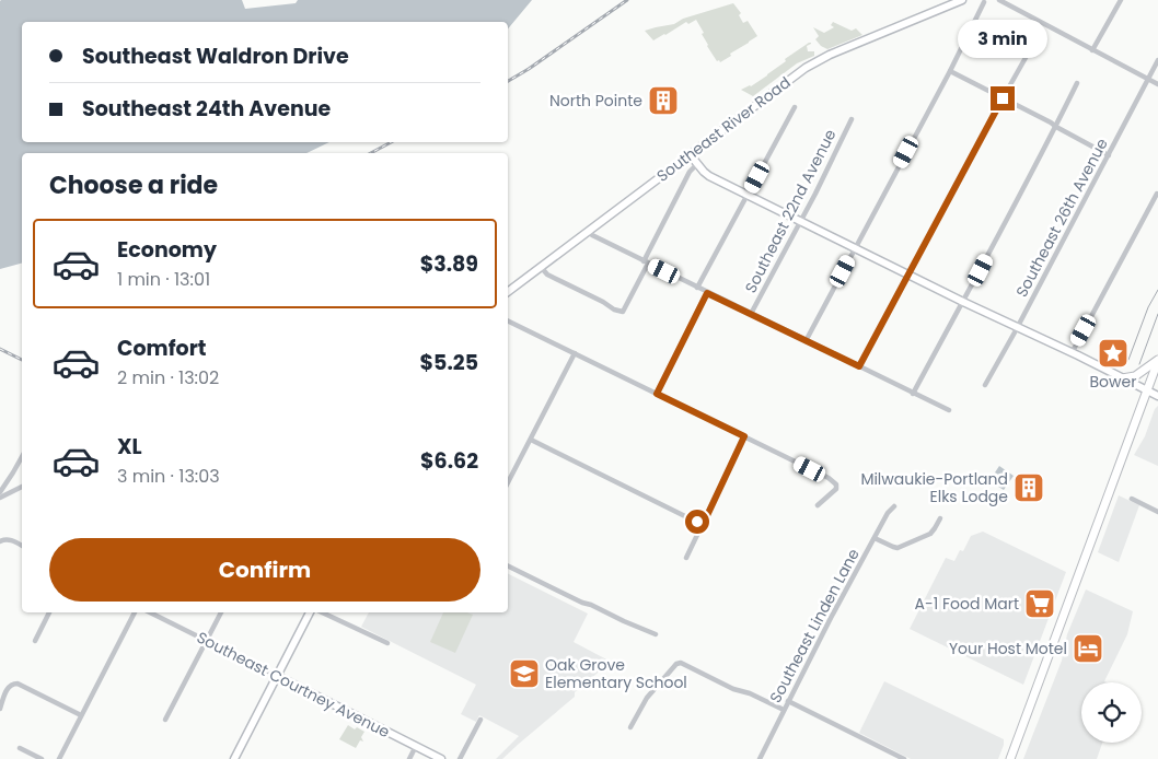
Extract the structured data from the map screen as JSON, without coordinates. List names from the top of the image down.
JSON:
{
  "streets": {
    "street": [
      "Southeast River Road",
      "Southeast 22nd Avenue",
      "Southeast 26th Avenue",
      "Southeast Linden Lane",
      "Southeast Courtney Avenue"
    ]
  },
  "places": {
    "building": ["North Pointe", "Milwaukie-Portland Elks Lodge"],
    "place": ["Bower"],
    "supermarket": ["A-1 Food Mart"],
    "hotel": ["Your Host Motel"],
    "school or university": ["Oak Grove Elementary School"]
  },
  "page": {
    "bubble": "3 min",
    "banner": ["Southeast Waldron Drive", "Southeast 24th Avenue"],
    "heading": "Choose a ride",
    "list": [
      {
        "name": "Economy",
        "note": "1 min · 13:01",
        "value": "$3.89"
      },
      {
        "name": "Comfort",
        "note": "2 min · 13:02",
        "value": "$5.25"
      },
      {
        "name": "XL",
        "note": "3 min · 13:03",
        "value": "$6.62"
      }
    ],
    "buttons": "Confirm"
  }
}
